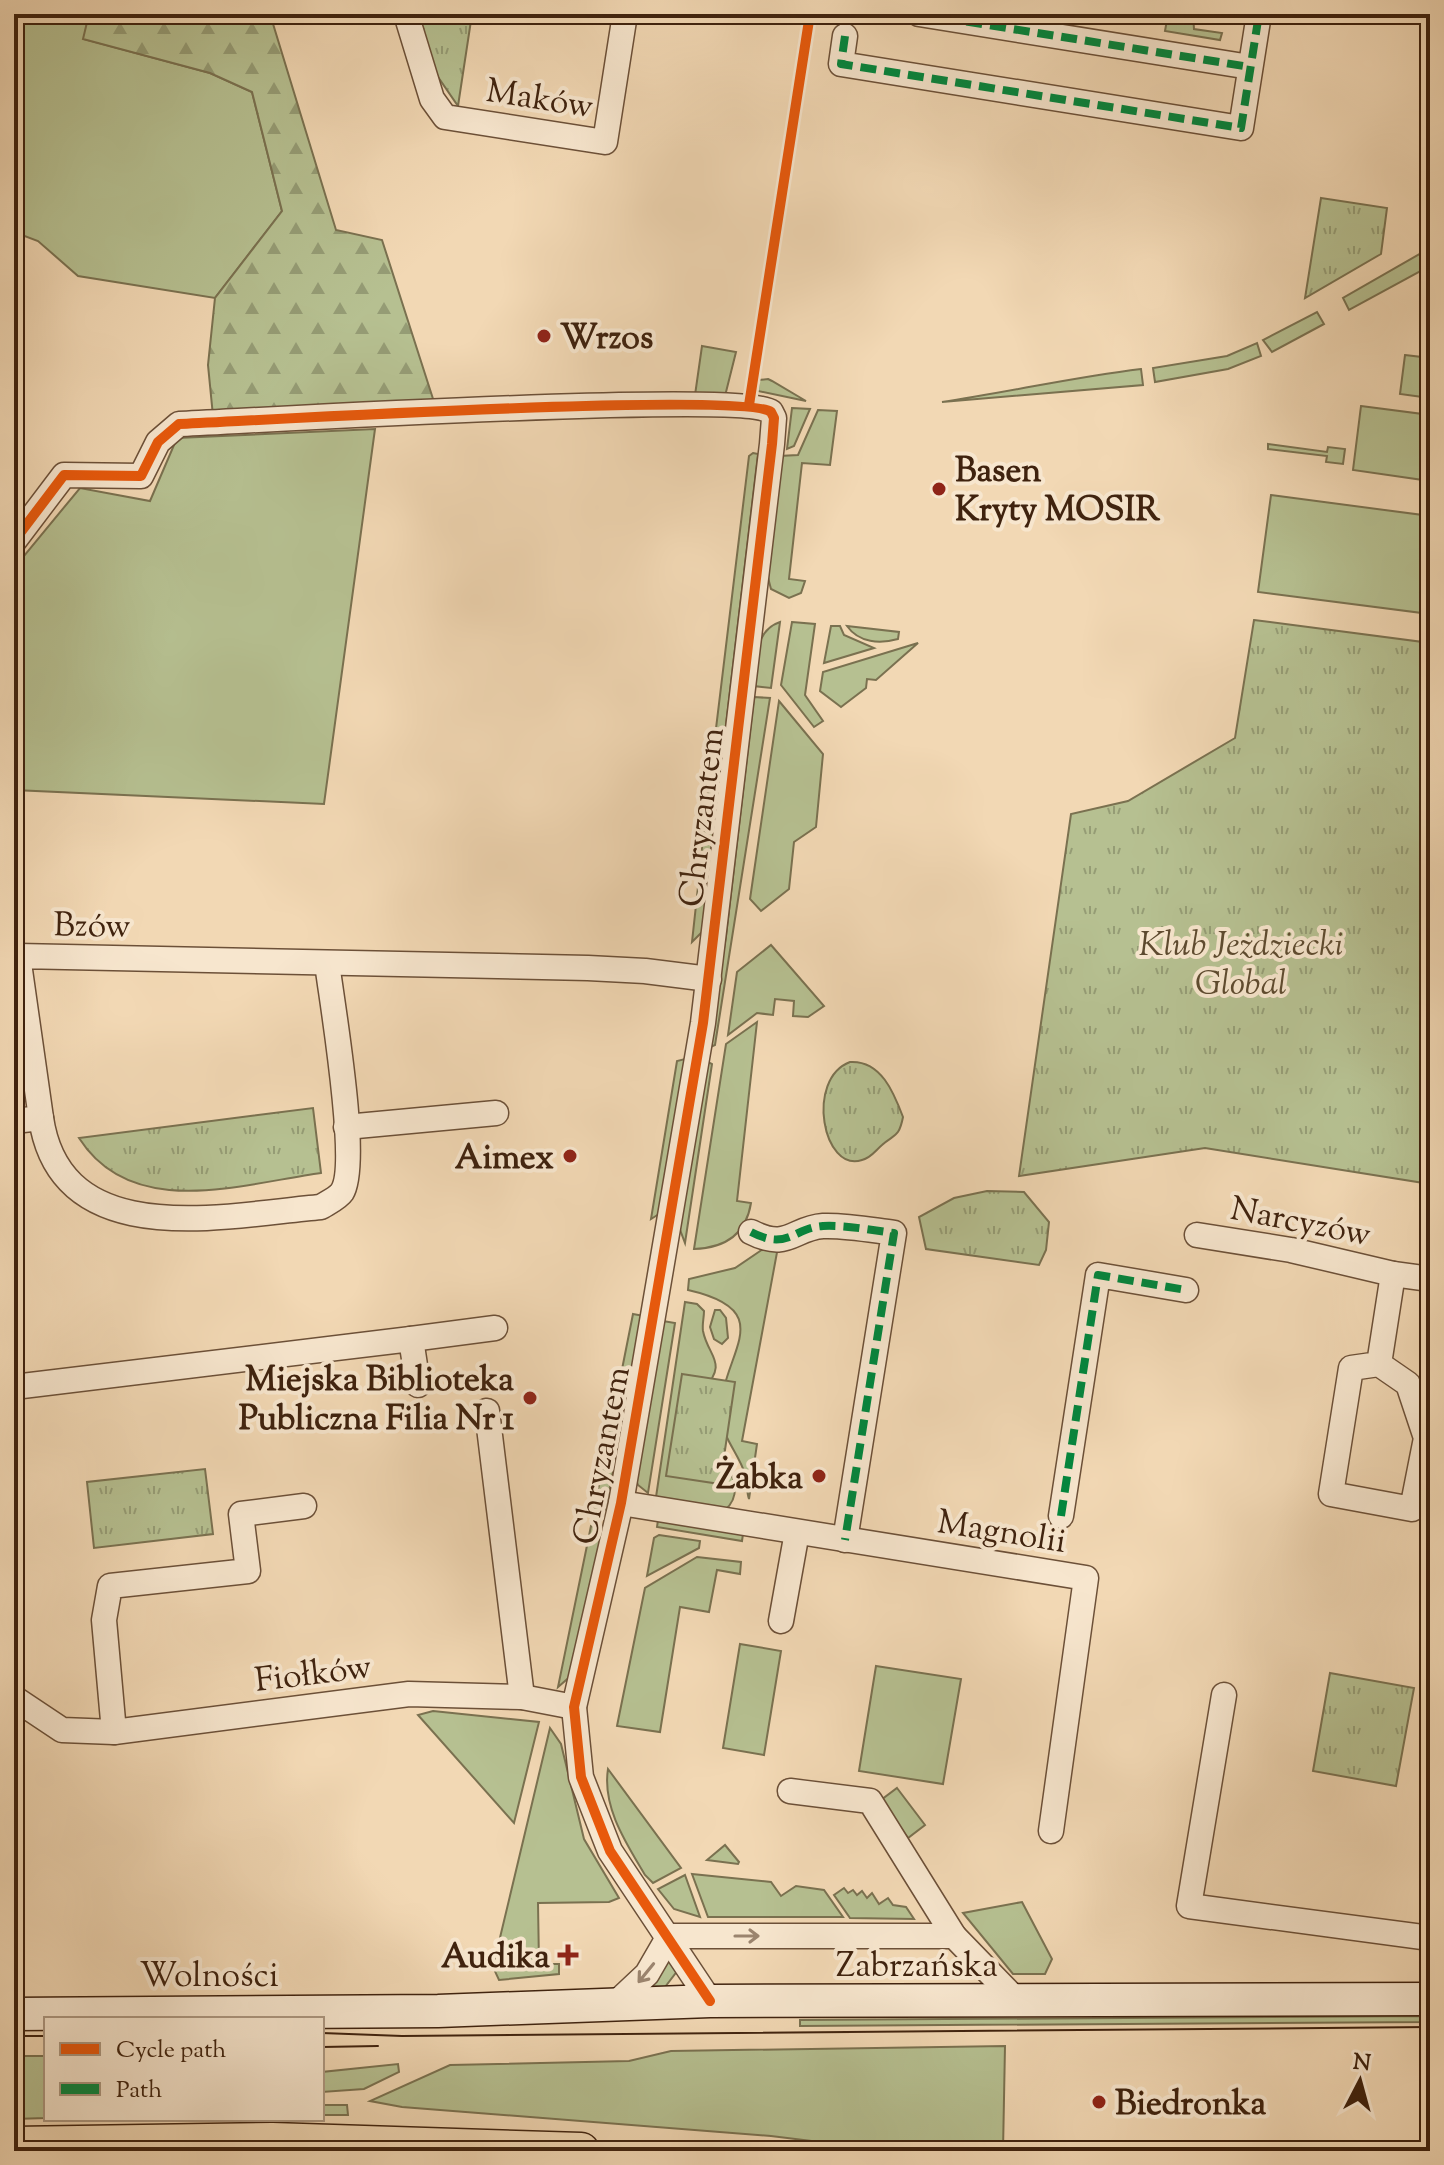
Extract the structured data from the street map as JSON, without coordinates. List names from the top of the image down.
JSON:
{
  "streets": {
    "street": [
      "Maków",
      "Chryzantem",
      "Bzów",
      "Narcyzów",
      "Magnolii",
      "Fiołków",
      "Zabrzańska",
      "Wolności"
    ]
  },
  "crossings": [
    ["Chryzantem", "Bzów"],
    ["Chryzantem", "Magnolii"],
    ["Chryzantem", "Fiołków"],
    ["Chryzantem", "Zabrzańska"],
    ["Zabrzańska", "Wolności"]
  ],
  "parks": ["Klub Jeżdziecki Global"],
  "places": {
    "other": [
      "Wrzos",
      "Basen Kryty MOSIR",
      "Aimex",
      "Miejska Biblioteka Publiczna Filia Nr 1",
      "Żabka",
      "Biedronka"
    ],
    "health": ["Audika"]
  },
  "legend": ["Cycle path", "Path"],
  "north": "top"
}
